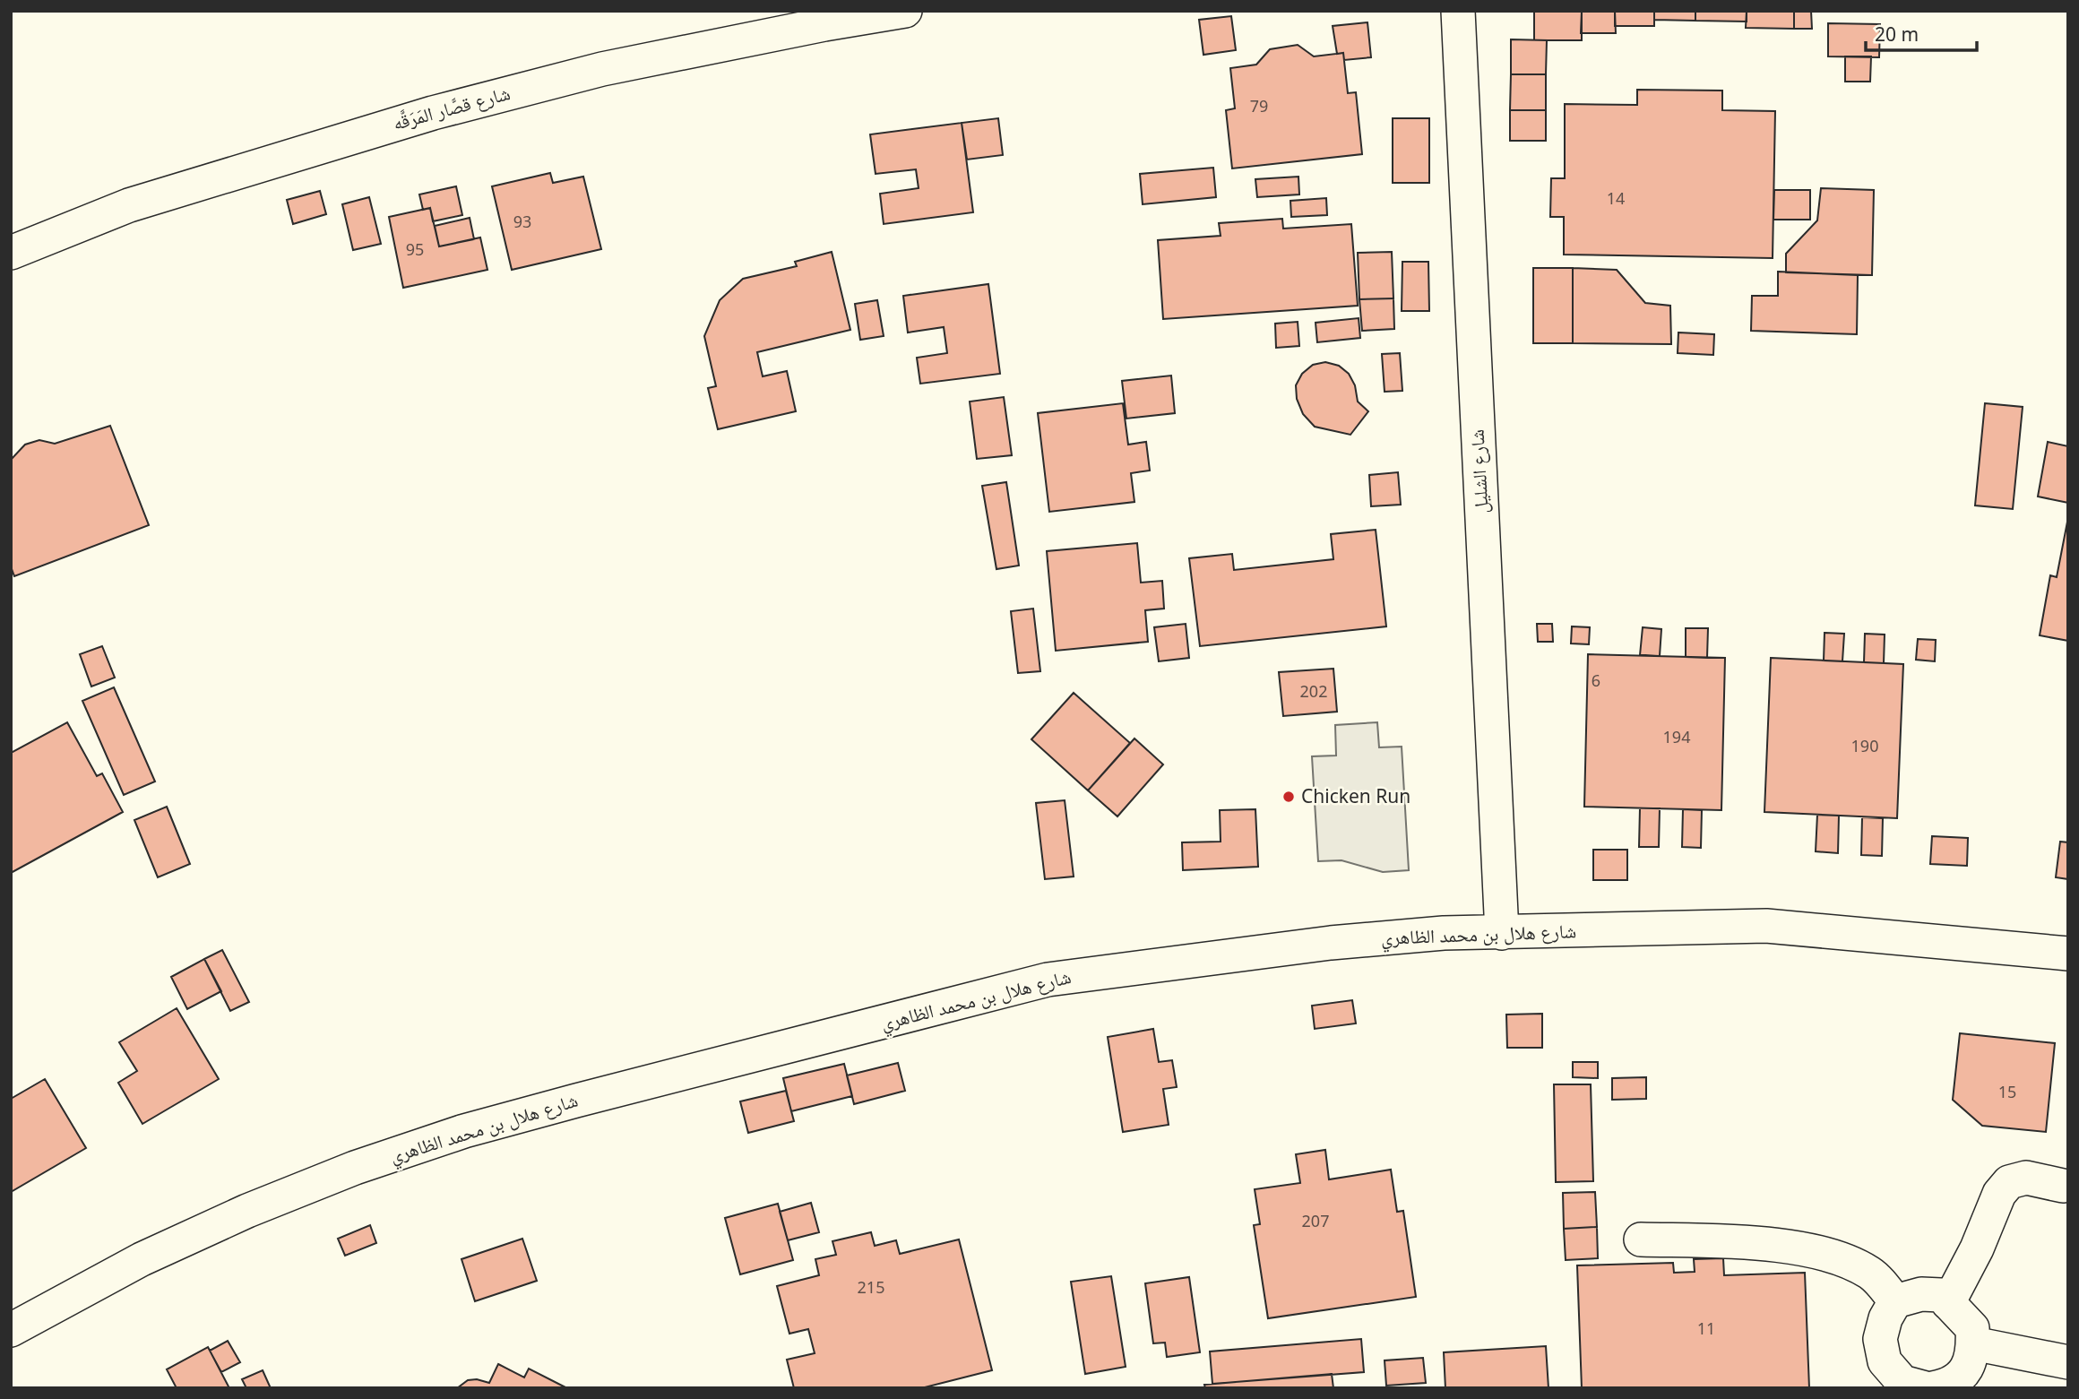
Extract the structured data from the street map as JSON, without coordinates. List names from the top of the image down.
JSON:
{
  "streets": {
    "street": ["شارع قصَّار المَرَقَّه", "شارع الشليل", "شارع هلال بن محمد الظاهري"]
  },
  "crossings": [
    ["شارع الشليل", "شارع هلال بن محمد الظاهري"]
  ],
  "places": ["Chicken Run"],
  "house_numbers": [
    "79",
    "14",
    "93",
    "95",
    "6",
    "202",
    "194",
    "190",
    "15",
    "207",
    "215",
    "11"
  ],
  "scale_bar": "20 m"
}
